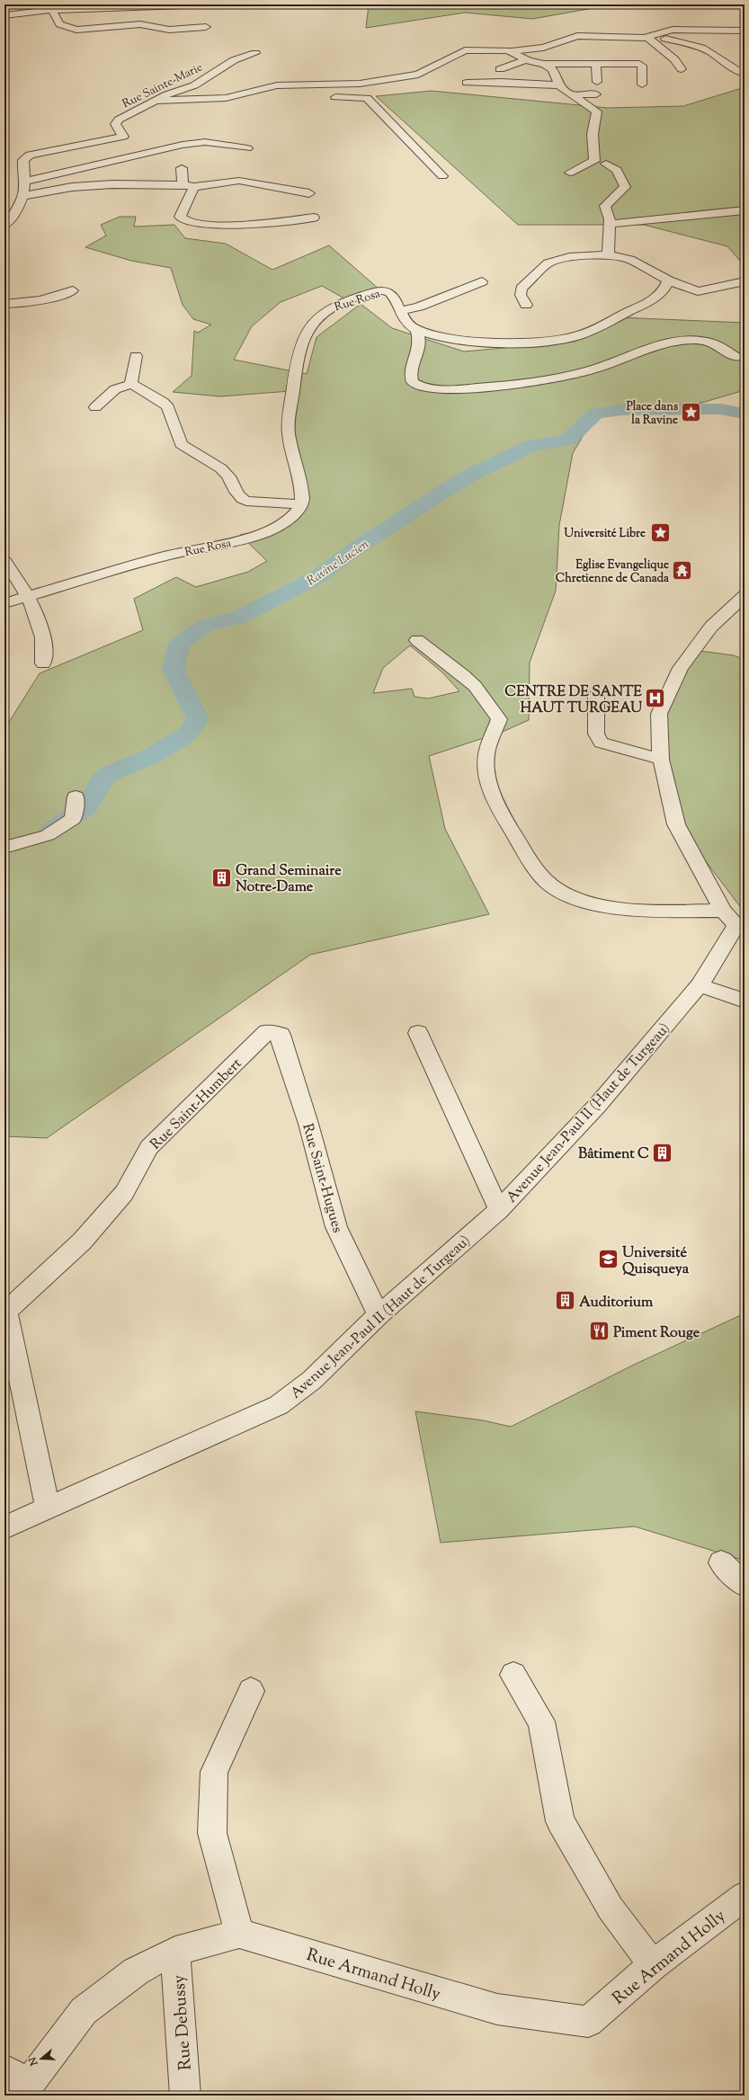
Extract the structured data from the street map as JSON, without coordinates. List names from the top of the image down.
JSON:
{
  "streets": {
    "street": [
      "Rue Sainte-Marie",
      "Rue Rosa",
      "Rue Saint-Humbert",
      "Avenue Jean-Paul II (Haut de Turgeau)",
      "Rue Saint-Hugues",
      "Rue Armand Holly",
      "Rue Debussy"
    ]
  },
  "crossings": [
    ["Rue Saint-Humbert", "Avenue Jean-Paul II (Haut de Turgeau)"],
    ["Rue Saint-Humbert", "Rue Saint-Hugues"],
    ["Avenue Jean-Paul II (Haut de Turgeau)", "Rue Saint-Hugues"]
  ],
  "water": ["Ravine Lucien"],
  "places": {
    "place": ["Place dans la Ravine", "Université Libre"],
    "temple": ["Eglise Evangelique Chretienne de Canada"],
    "hospital": ["CENTRE DE SANTE HAUT TURGEAU"],
    "building": ["Grand Seminaire Notre-Dame", "Bâtiment C", "Auditorium"],
    "school or university": ["Université Quisqueya"],
    "restaurant": ["Piment Rouge"]
  },
  "north": "left"
}
